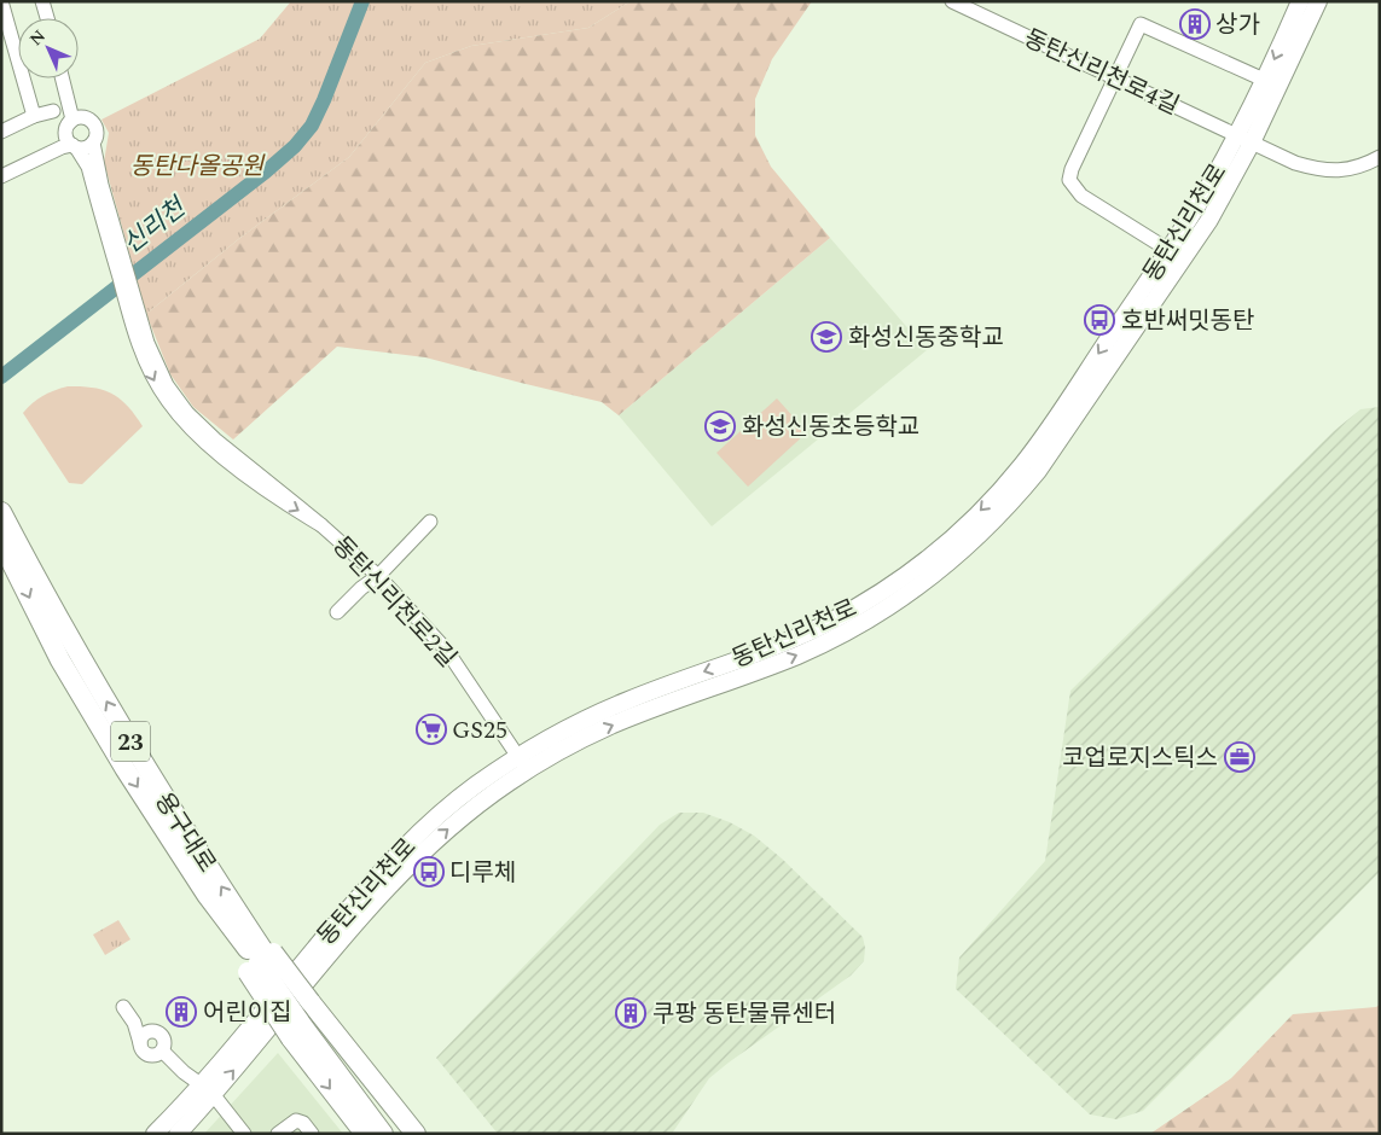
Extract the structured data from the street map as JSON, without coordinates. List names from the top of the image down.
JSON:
{
  "streets": {
    "highway": ["23", "용구대로"],
    "main road": ["동탄신리천로"],
    "street": ["동탄신리천로4길", "동탄신리천로2길"]
  },
  "crossings": [
    ["동탄신리천로4길", "동탄신리천로"],
    ["동탄신리천로", "동탄신리천로2길"]
  ],
  "water": ["신리천"],
  "parks": ["동탄다올공원"],
  "places": {
    "building": ["상가", "어린이집", "쿠팡 동탄물류센터"],
    "bus stop": ["호반써밋동탄", "디루체"],
    "school or university": ["화성신동중학교", "화성신동초등학교"],
    "supermarket": ["GS25"],
    "office": ["코업로지스틱스"]
  },
  "north": "top left"
}
